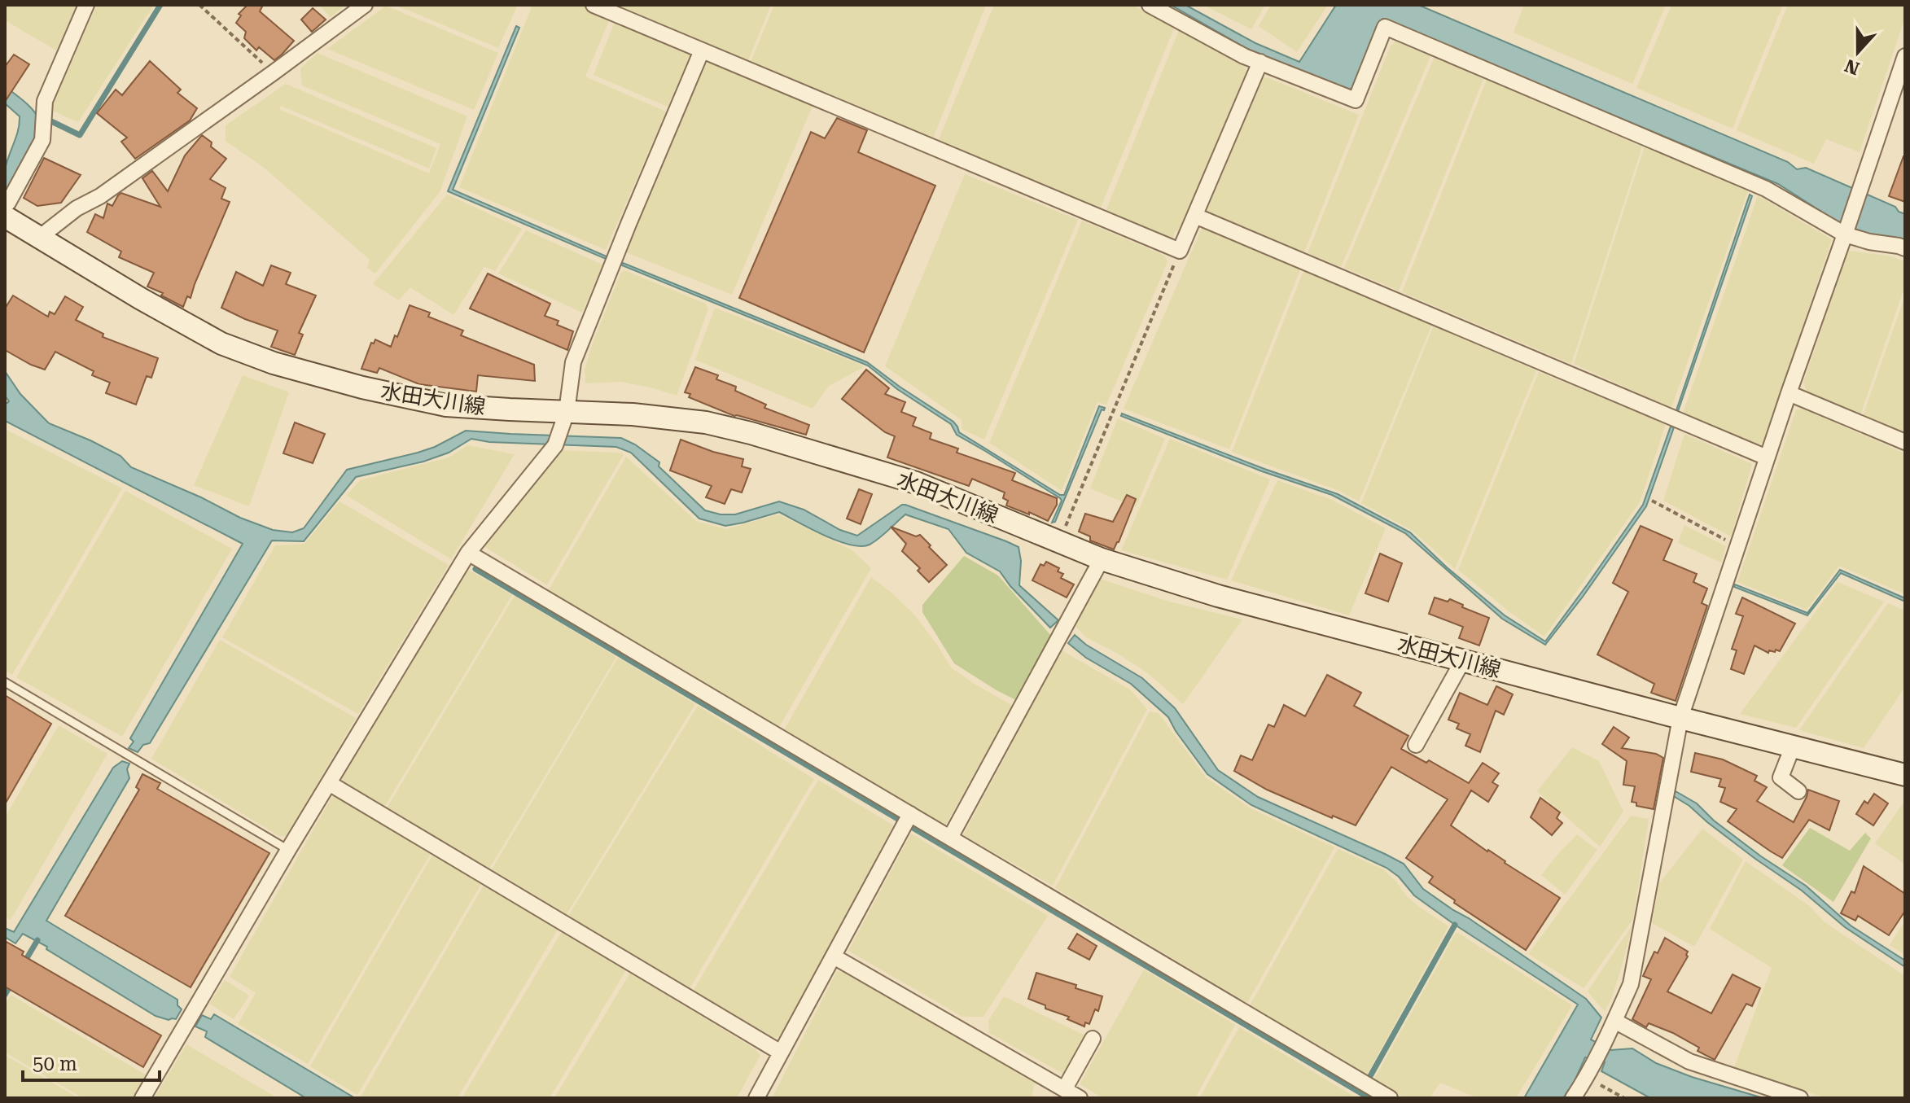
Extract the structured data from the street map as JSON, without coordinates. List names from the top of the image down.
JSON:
{
  "streets": {
    "main road": ["水田大川線"]
  },
  "scale_bar": "50 m",
  "north": "bottom"
}
